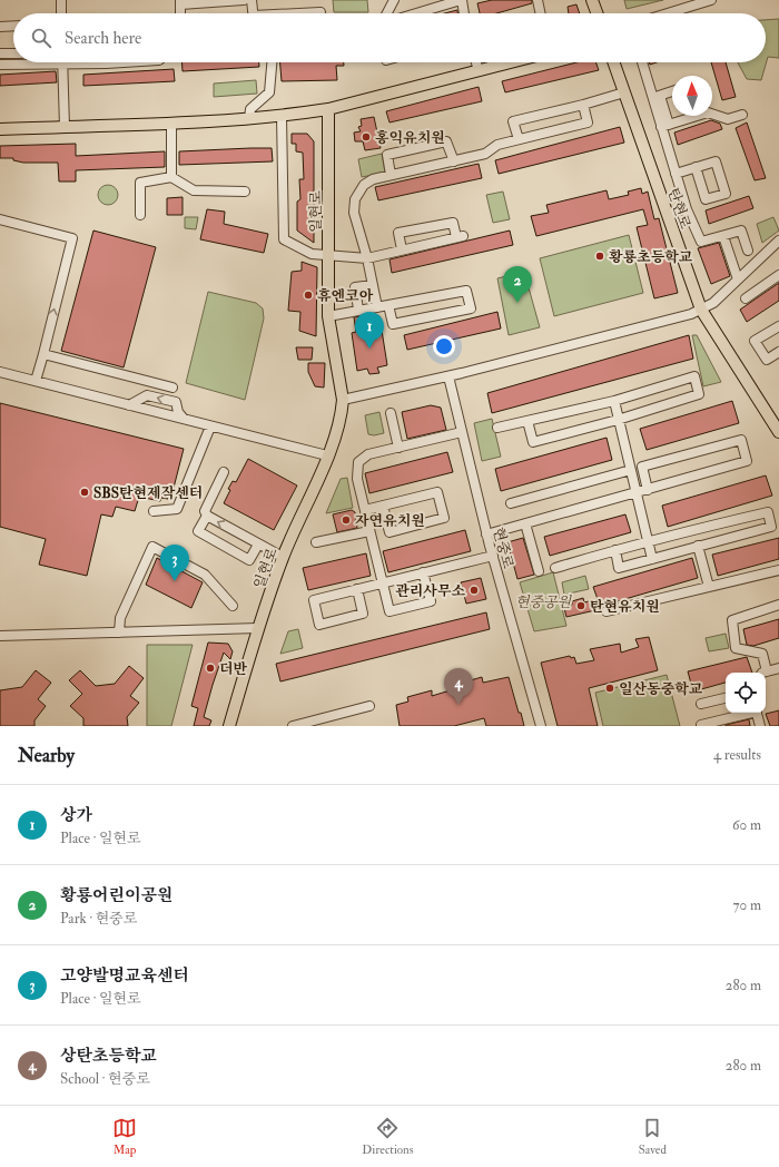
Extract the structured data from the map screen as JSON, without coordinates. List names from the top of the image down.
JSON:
{
  "streets": {
    "main road": ["탄현로", "일현로"],
    "street": ["현중로"]
  },
  "parks": ["현중공원"],
  "places": [
    "홍익유치원",
    "황룡초등학교",
    "휴엔코아",
    "SBS탄현제작센터",
    "자연유치원",
    "관리사무소",
    "탄현유치원",
    "더반",
    "일산동중학교"
  ],
  "north": "top",
  "page": {
    "search": "Search here",
    "pins": [
      "2",
      "1",
      "3",
      "4"
    ],
    "heading": ["Nearby", "4 results"],
    "list": [
      {
        "mark": "1",
        "name": "상가",
        "note": "Place · 일현로",
        "value": "60 m"
      },
      {
        "mark": "2",
        "name": "황룡어린이공원",
        "note": "Park · 현중로",
        "value": "70 m"
      },
      {
        "mark": "3",
        "name": "고양발명교육센터",
        "note": "Place · 일현로",
        "value": "280 m"
      },
      {
        "mark": "4",
        "name": "상탄초등학교",
        "note": "School · 현중로",
        "value": "280 m"
      }
    ],
    "nav": ["Map", "Directions", "Saved"]
  }
}
